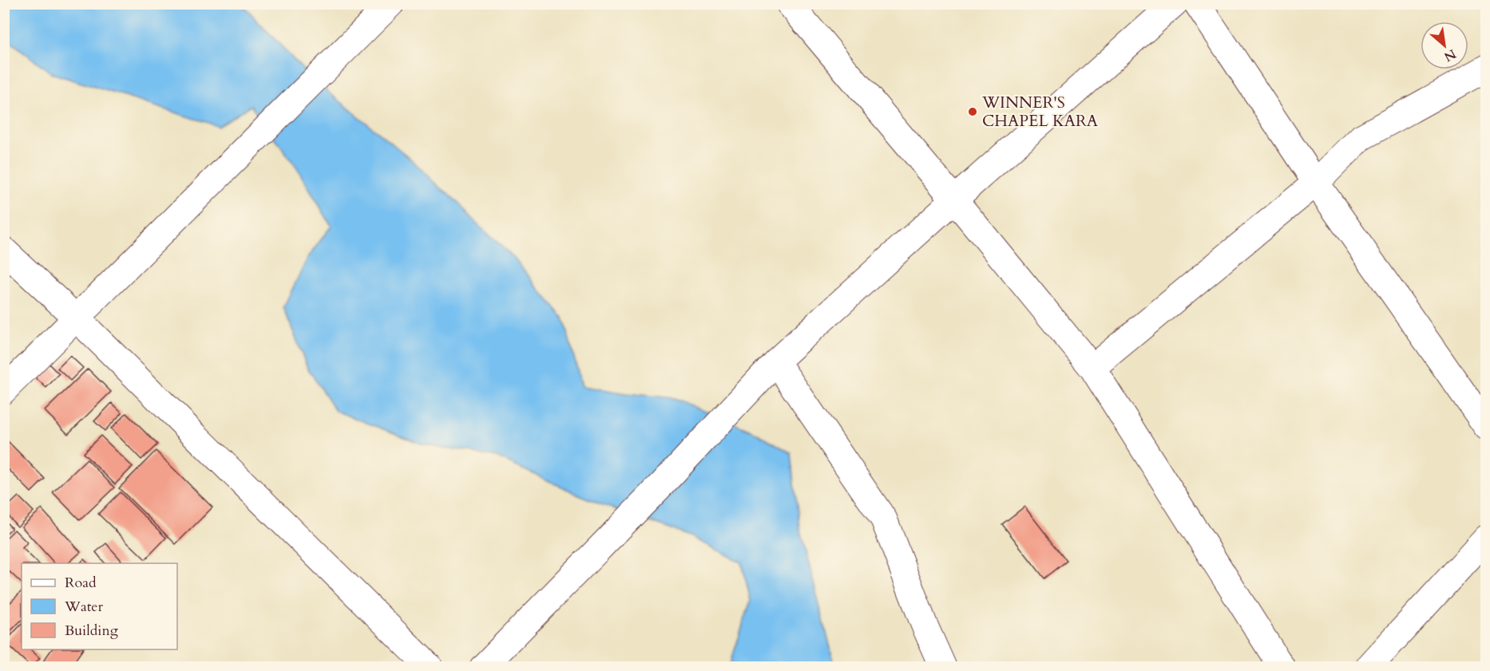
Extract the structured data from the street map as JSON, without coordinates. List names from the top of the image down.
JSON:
{
  "places": ["WINNER'S CHAPEL KARA"],
  "legend": ["Road", "Water", "Building"],
  "north": "bottom right"
}
